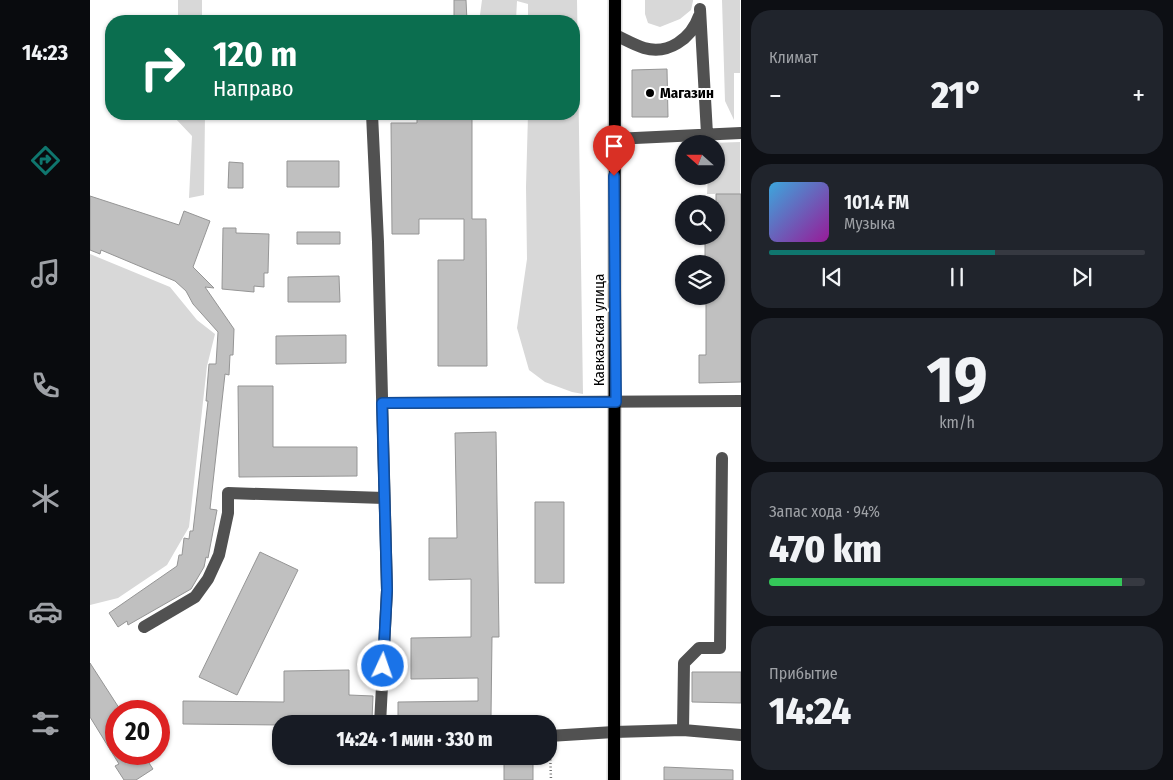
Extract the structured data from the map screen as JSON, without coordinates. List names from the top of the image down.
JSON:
{
  "streets": {
    "main road": ["Кавказская улица"]
  },
  "places": ["Магазин"],
  "north": "left",
  "page": {
    "tabs": "14:23",
    "tile": [
      "Климат",
      ["19", "km/h"],
      ["Запас хода · 94%", "470 km"],
      ["Прибытие", "14:24"]
    ],
    "turn": ["120 m", "Направо"],
    "heat": ["−", "21°", "+"],
    "song": ["101.4 FM", "Музыка"],
    "limit": "20",
    "trip": "14:24 · 1 мин · 330 m"
  }
}
